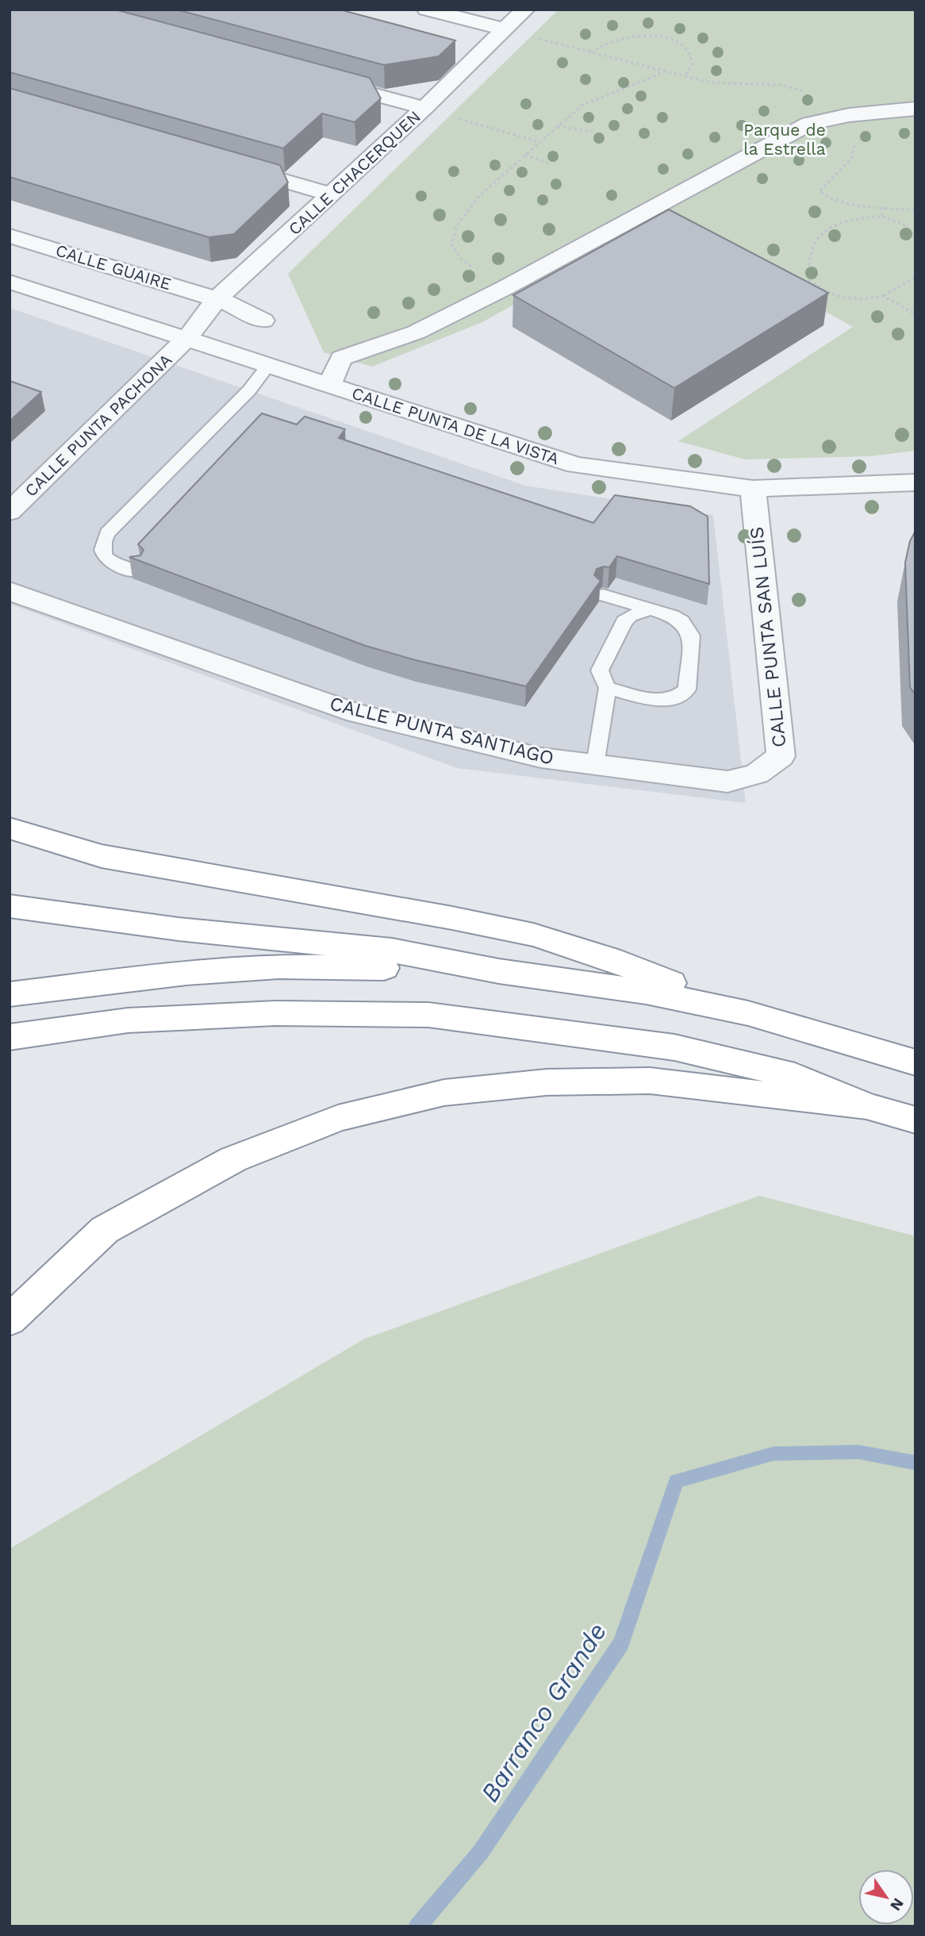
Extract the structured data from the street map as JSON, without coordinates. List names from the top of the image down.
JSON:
{
  "streets": {
    "street": [
      "CALLE CHACERQUEN",
      "CALLE GUAIRE",
      "CALLE PUNTA PACHONA",
      "CALLE PUNTA DE LA VISTA",
      "CALLE PUNTA SAN LUÍS",
      "CALLE PUNTA SANTIAGO"
    ]
  },
  "crossings": [
    ["CALLE CHACERQUEN", "CALLE GUAIRE"],
    ["CALLE CHACERQUEN", "CALLE PUNTA PACHONA"],
    ["CALLE CHACERQUEN", "CALLE PUNTA DE LA VISTA"],
    ["CALLE PUNTA PACHONA", "CALLE PUNTA DE LA VISTA"],
    ["CALLE PUNTA DE LA VISTA", "CALLE PUNTA SAN LUÍS"],
    ["CALLE PUNTA SAN LUÍS", "CALLE PUNTA SANTIAGO"]
  ],
  "water": ["Barranco Grande"],
  "parks": ["Parque de la Estrella"],
  "north": "bottom right"
}
